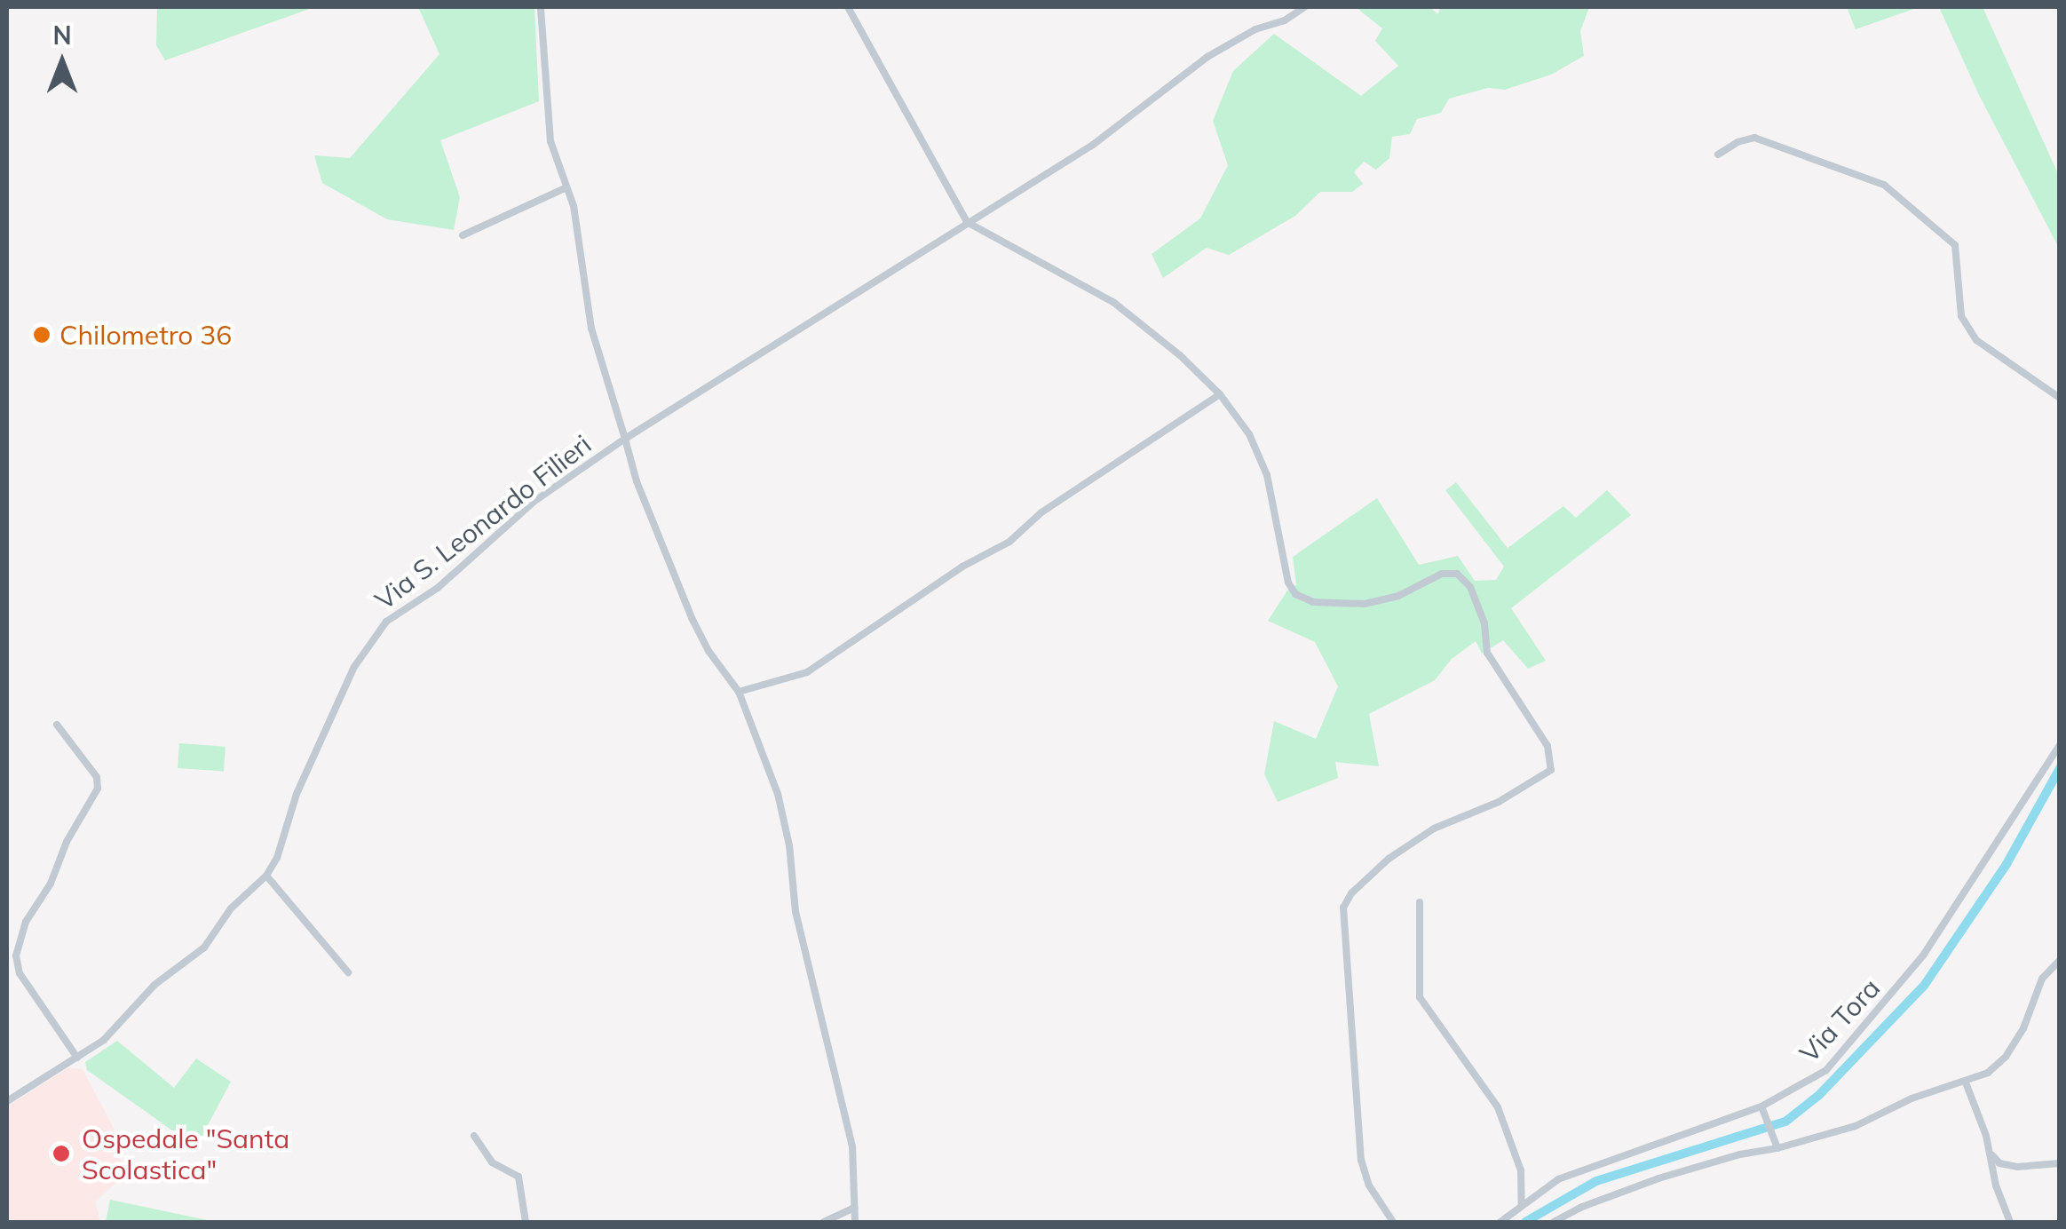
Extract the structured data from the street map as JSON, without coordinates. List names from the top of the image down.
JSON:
{
  "streets": {
    "street": ["Via S. Leonardo Filieri", "Via Tora"]
  },
  "places": ["Chilometro 36", "Ospedale \"Santa Scolastica\""],
  "north": "top"
}
